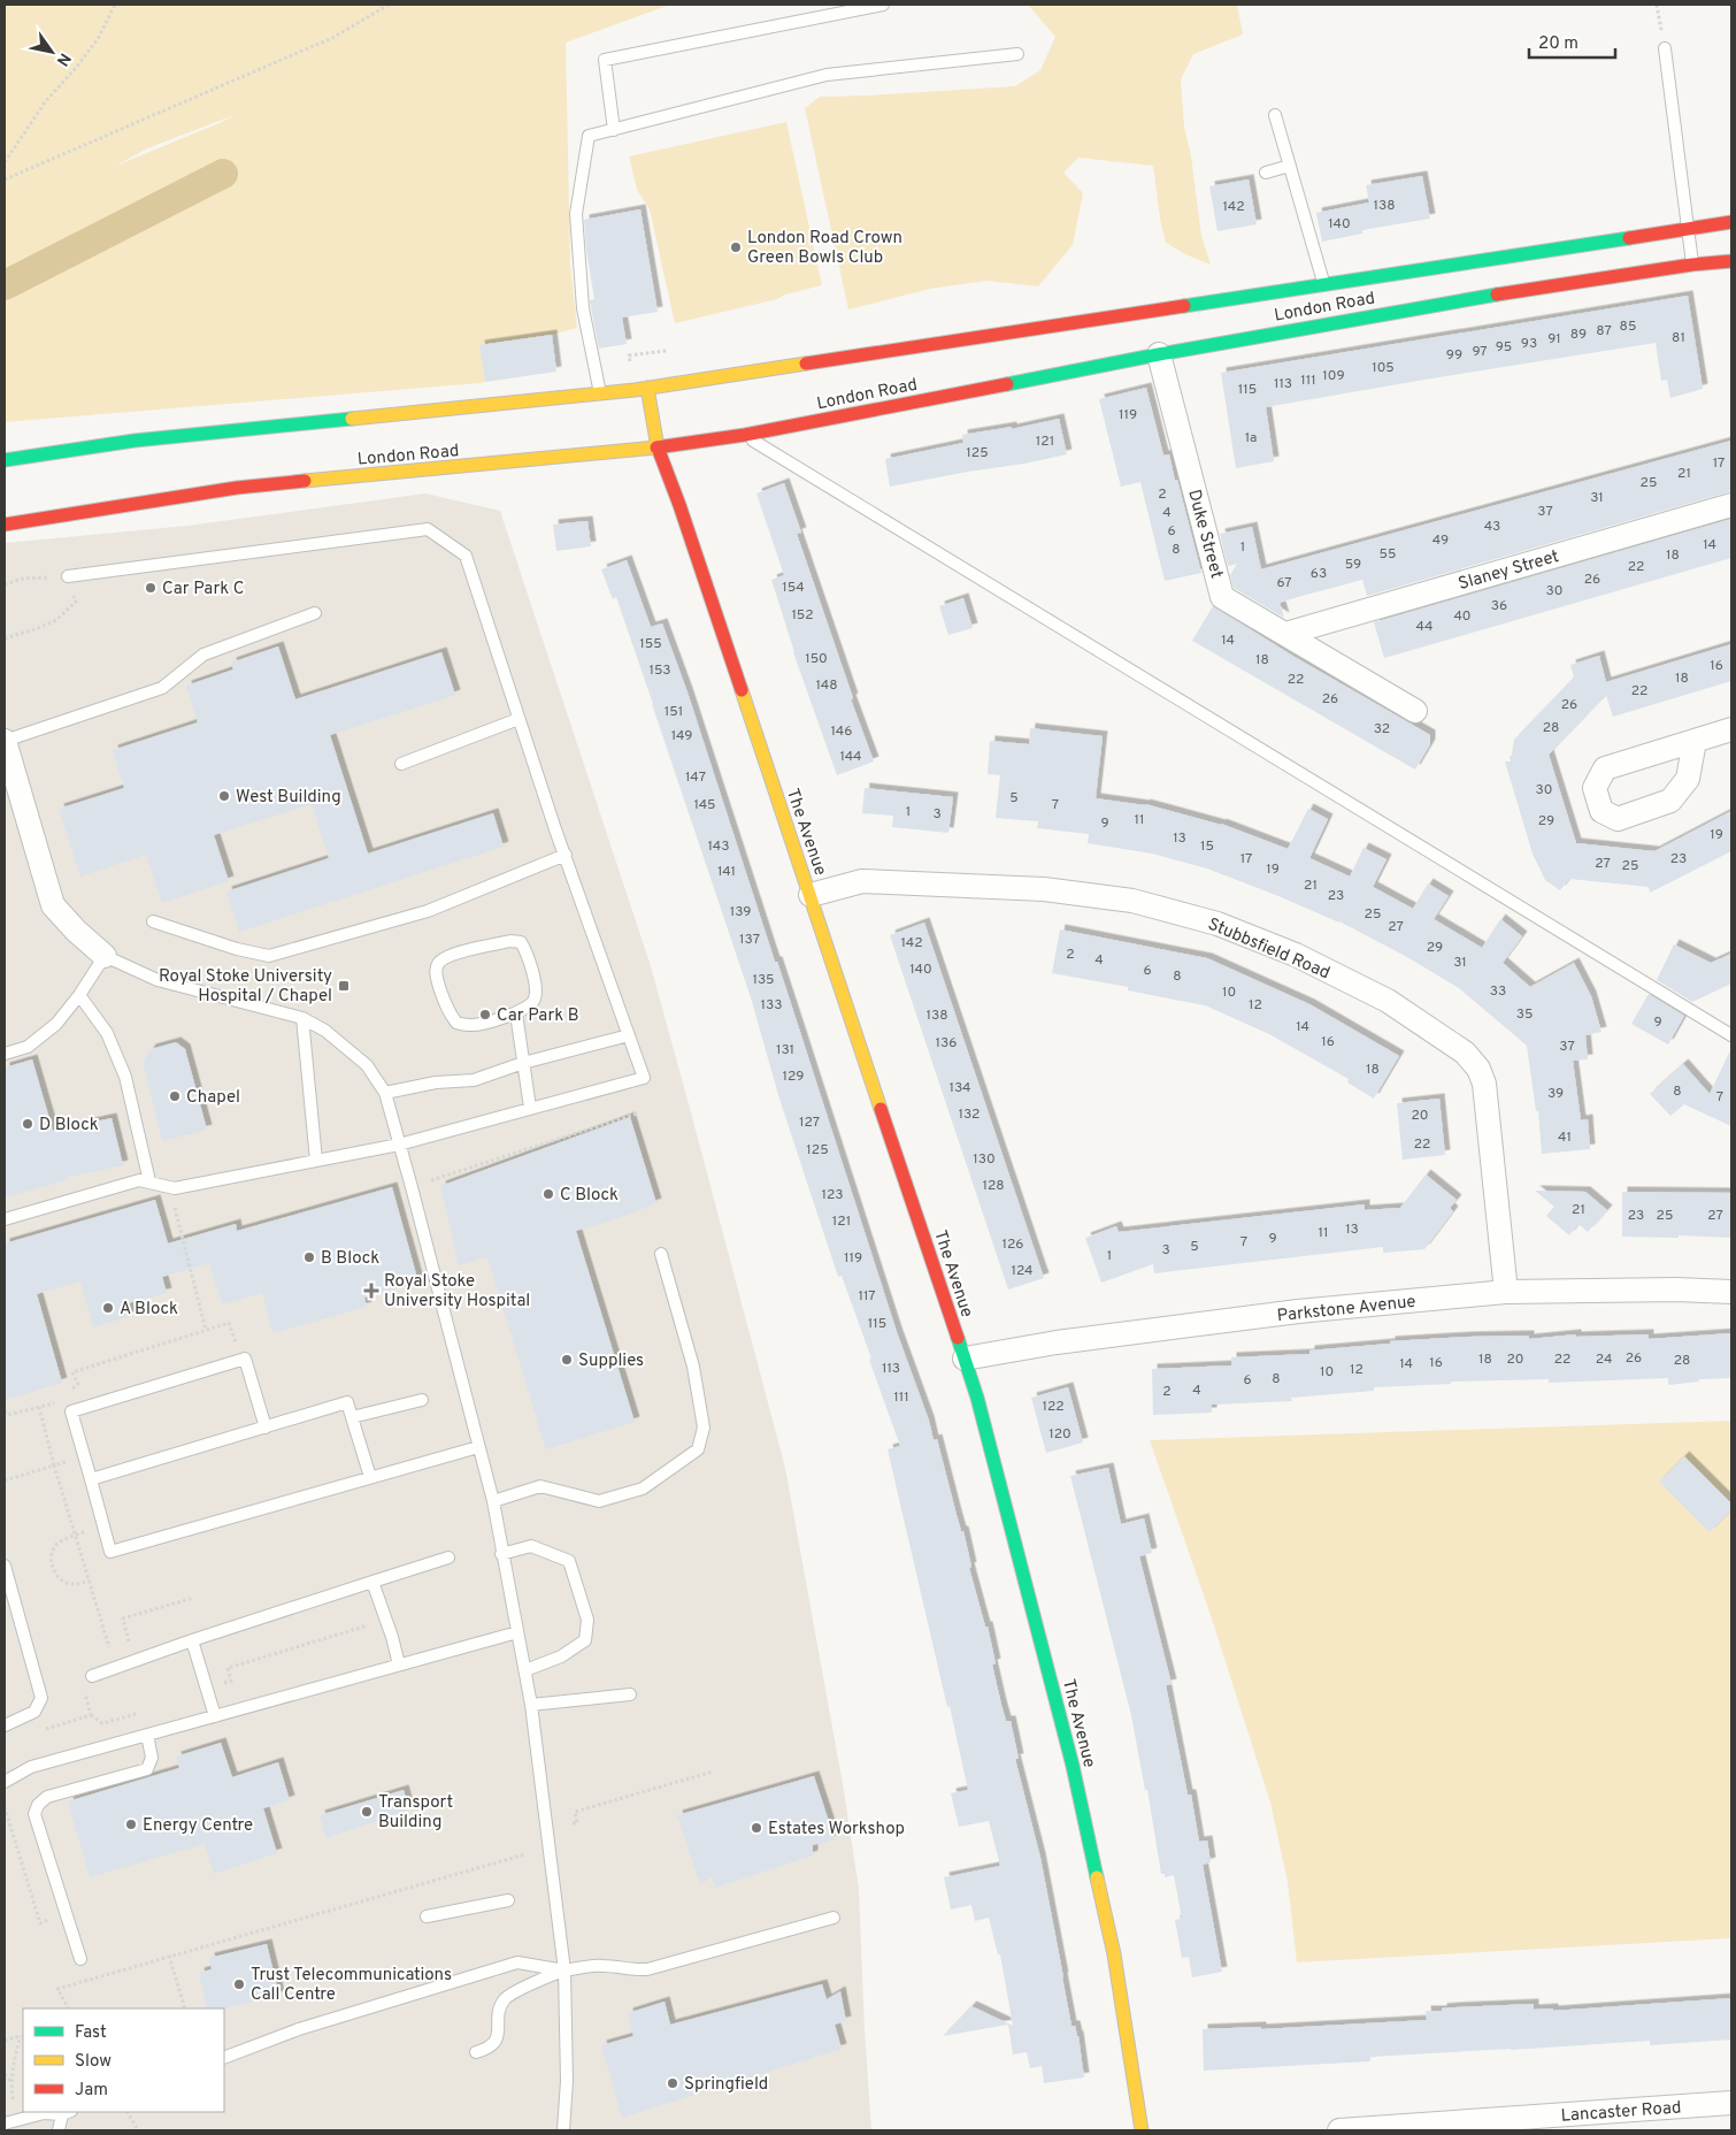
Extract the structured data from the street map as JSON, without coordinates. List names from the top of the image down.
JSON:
{
  "streets": {
    "main road": ["London Road", "The Avenue"],
    "street": [
      "Duke Street",
      "Slaney Street",
      "Stubbsfield Road",
      "Parkstone Avenue",
      "Lancaster Road"
    ]
  },
  "crossings": [
    ["London Road", "Duke Street"],
    ["London Road", "The Avenue"],
    ["Duke Street", "Slaney Street"],
    ["The Avenue", "Stubbsfield Road"],
    ["The Avenue", "Parkstone Avenue"],
    ["Stubbsfield Road", "Parkstone Avenue"]
  ],
  "places": {
    "other": [
      "London Road Crown Green Bowls Club",
      "Car Park C",
      "West Building",
      "Car Park B",
      "Chapel",
      "D Block",
      "C Block",
      "B Block",
      "A Block",
      "Supplies",
      "Transport Building",
      "Energy Centre",
      "Estates Workshop",
      "Trust Telecommunications Call Centre",
      "Springfield"
    ],
    "transit": ["Royal Stoke University Hospital / Chapel"],
    "health": ["Royal Stoke University Hospital"]
  },
  "house_numbers": [
    "138",
    "142",
    "140",
    "85",
    "87",
    "89",
    "81",
    "91",
    "93",
    "95",
    "97",
    "99",
    "105",
    "109",
    "111",
    "113",
    "115",
    "119",
    "1a",
    "121",
    "125",
    "17",
    "21",
    "25",
    "2",
    "31",
    "37",
    "4",
    "43",
    "6",
    "49",
    "14",
    "1",
    "8",
    "55",
    "18",
    "59",
    "22",
    "63",
    "26",
    "67",
    "154",
    "30",
    "36",
    "152",
    "40",
    "44",
    "14",
    "155",
    "150",
    "18",
    "16",
    "153",
    "18",
    "22",
    "148",
    "22",
    "26",
    "26",
    "151",
    "28",
    "32",
    "146",
    "149",
    "144",
    "147",
    "30",
    "5",
    "145",
    "7",
    "1",
    "3",
    "11",
    "29",
    "9",
    "19",
    "13",
    "143",
    "15",
    "17",
    "23",
    "27",
    "25",
    "19",
    "141",
    "21",
    "23",
    "139",
    "25",
    "27",
    "137",
    "142",
    "29",
    "2",
    "4",
    "31",
    "140",
    "6",
    "8",
    "135",
    "33",
    "10",
    "133",
    "12",
    "35",
    "138",
    "9",
    "14",
    "16",
    "136",
    "37",
    "131",
    "18",
    "129",
    "134",
    "8",
    "39",
    "7",
    "132",
    "20",
    "127",
    "41",
    "22",
    "125",
    "130",
    "128",
    "123",
    "21",
    "23",
    "25",
    "27",
    "121",
    "13",
    "11",
    "9",
    "7",
    "126",
    "5",
    "3",
    "1",
    "119",
    "124",
    "117",
    "115",
    "26",
    "18",
    "20",
    "22",
    "24",
    "28",
    "16",
    "14",
    "113",
    "12",
    "10",
    "8",
    "6",
    "4",
    "2",
    "111",
    "122",
    "120"
  ],
  "legend": ["Fast", "Slow", "Jam"],
  "scale_bar": "20 m",
  "north": "bottom right"
}
